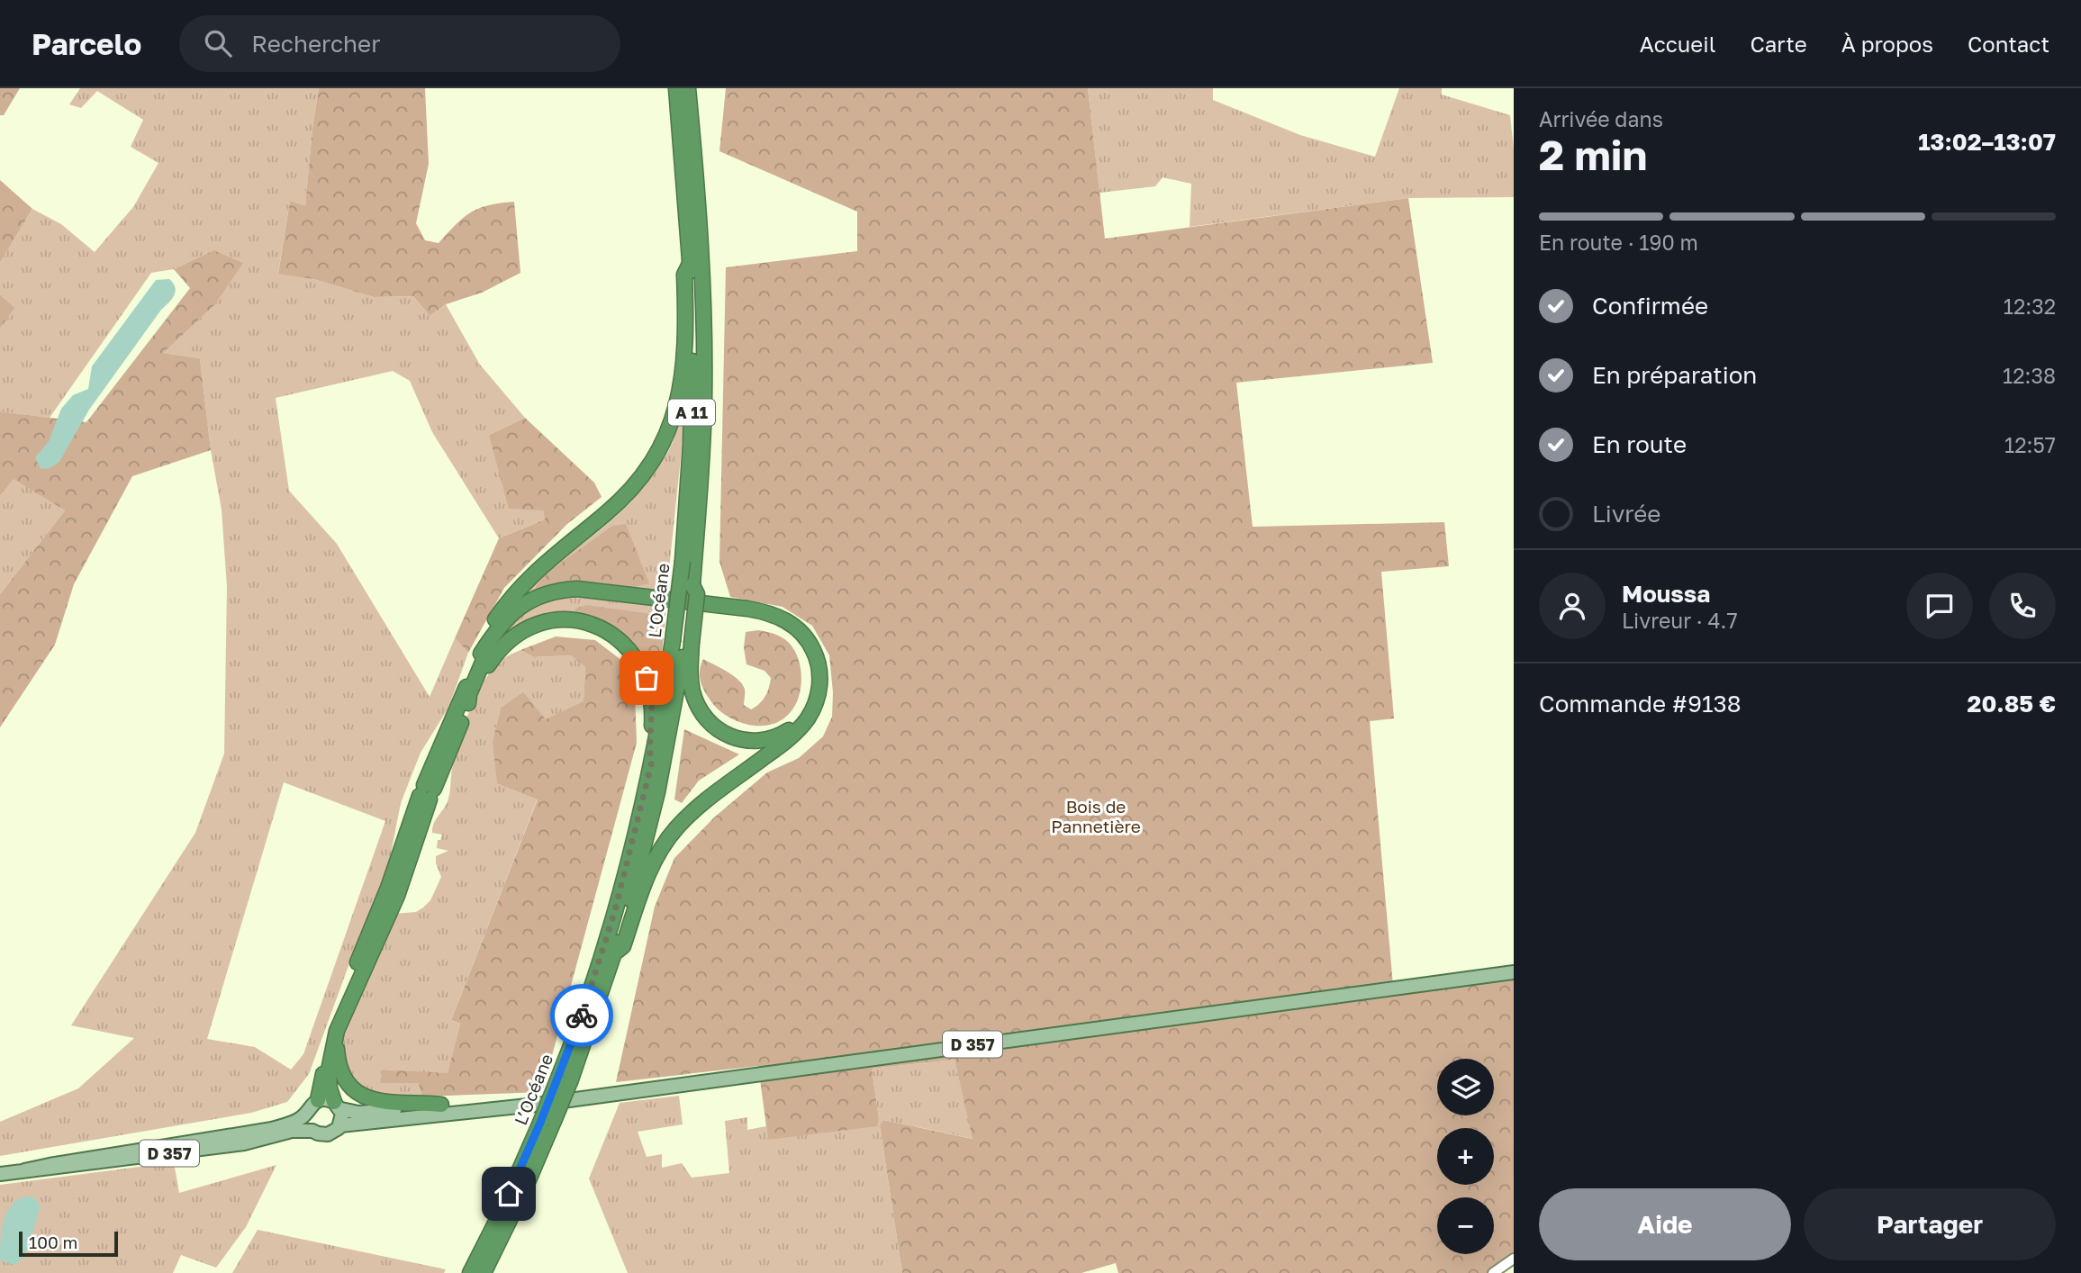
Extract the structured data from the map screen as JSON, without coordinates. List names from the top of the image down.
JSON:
{
  "streets": {
    "highway": ["A 11", "L’Océane"],
    "main road": ["D 357"]
  },
  "parks": ["Bois de Pannetière"],
  "scale_bar": "100 m",
  "page": {
    "header": "Parcelo",
    "search": "Rechercher",
    "nav": [
      "Accueil",
      "Carte",
      "À propos",
      "Contact"
    ],
    "heading": ["2 min", "Arrivée dans", "13:02–13:07"],
    "panel": [
      "Moussa",
      "Livreur · 4.7",
      "Commande #9138",
      "20.85 €"
    ],
    "bar": "En route · 190 m",
    "list": [
      ["Confirmée", "12:32"],
      ["En préparation", "12:38"],
      ["En route", "12:57"],
      "Livrée"
    ],
    "map_buttons": ["+", "−"],
    "buttons": ["Aide", "Partager"],
    "scale": "100 m"
  }
}
